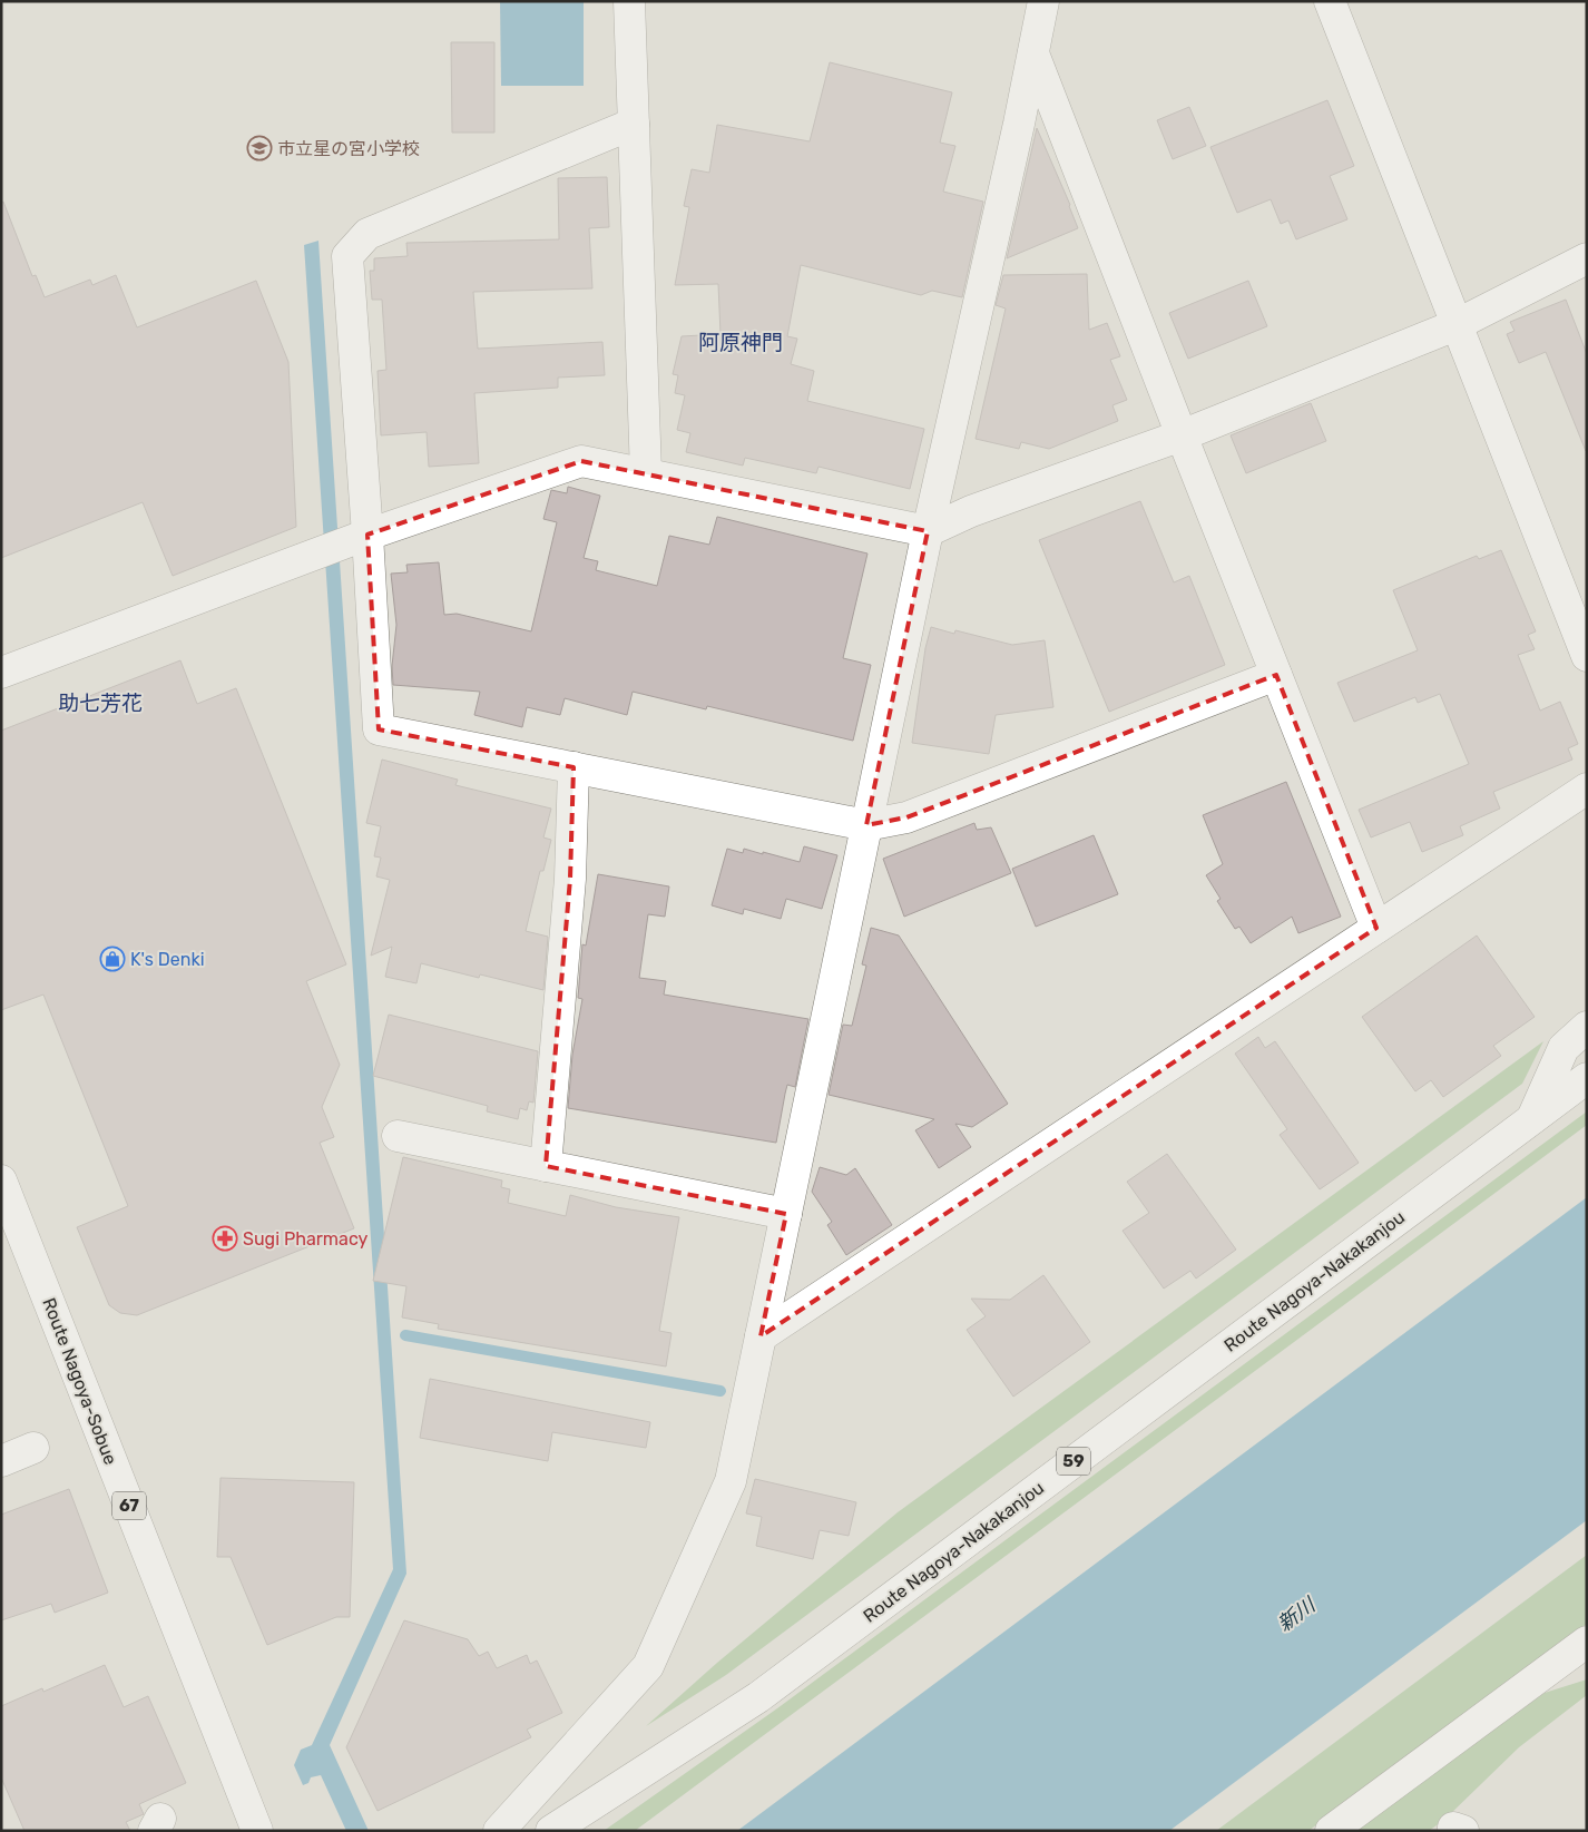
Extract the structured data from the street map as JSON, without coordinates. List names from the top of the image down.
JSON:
{
  "streets": {
    "street": [
      "Route Nagoya-Nakakanjou",
      "Route Nagoya-Sobue",
      "59",
      "67"
    ]
  },
  "districts": ["阿原神門", "助七芳花"],
  "water": ["新川"],
  "places": {
    "school or university": ["市立星の宮小学校"],
    "shop": ["K's Denki"],
    "pharmacy": ["Sugi Pharmacy"]
  }
}
